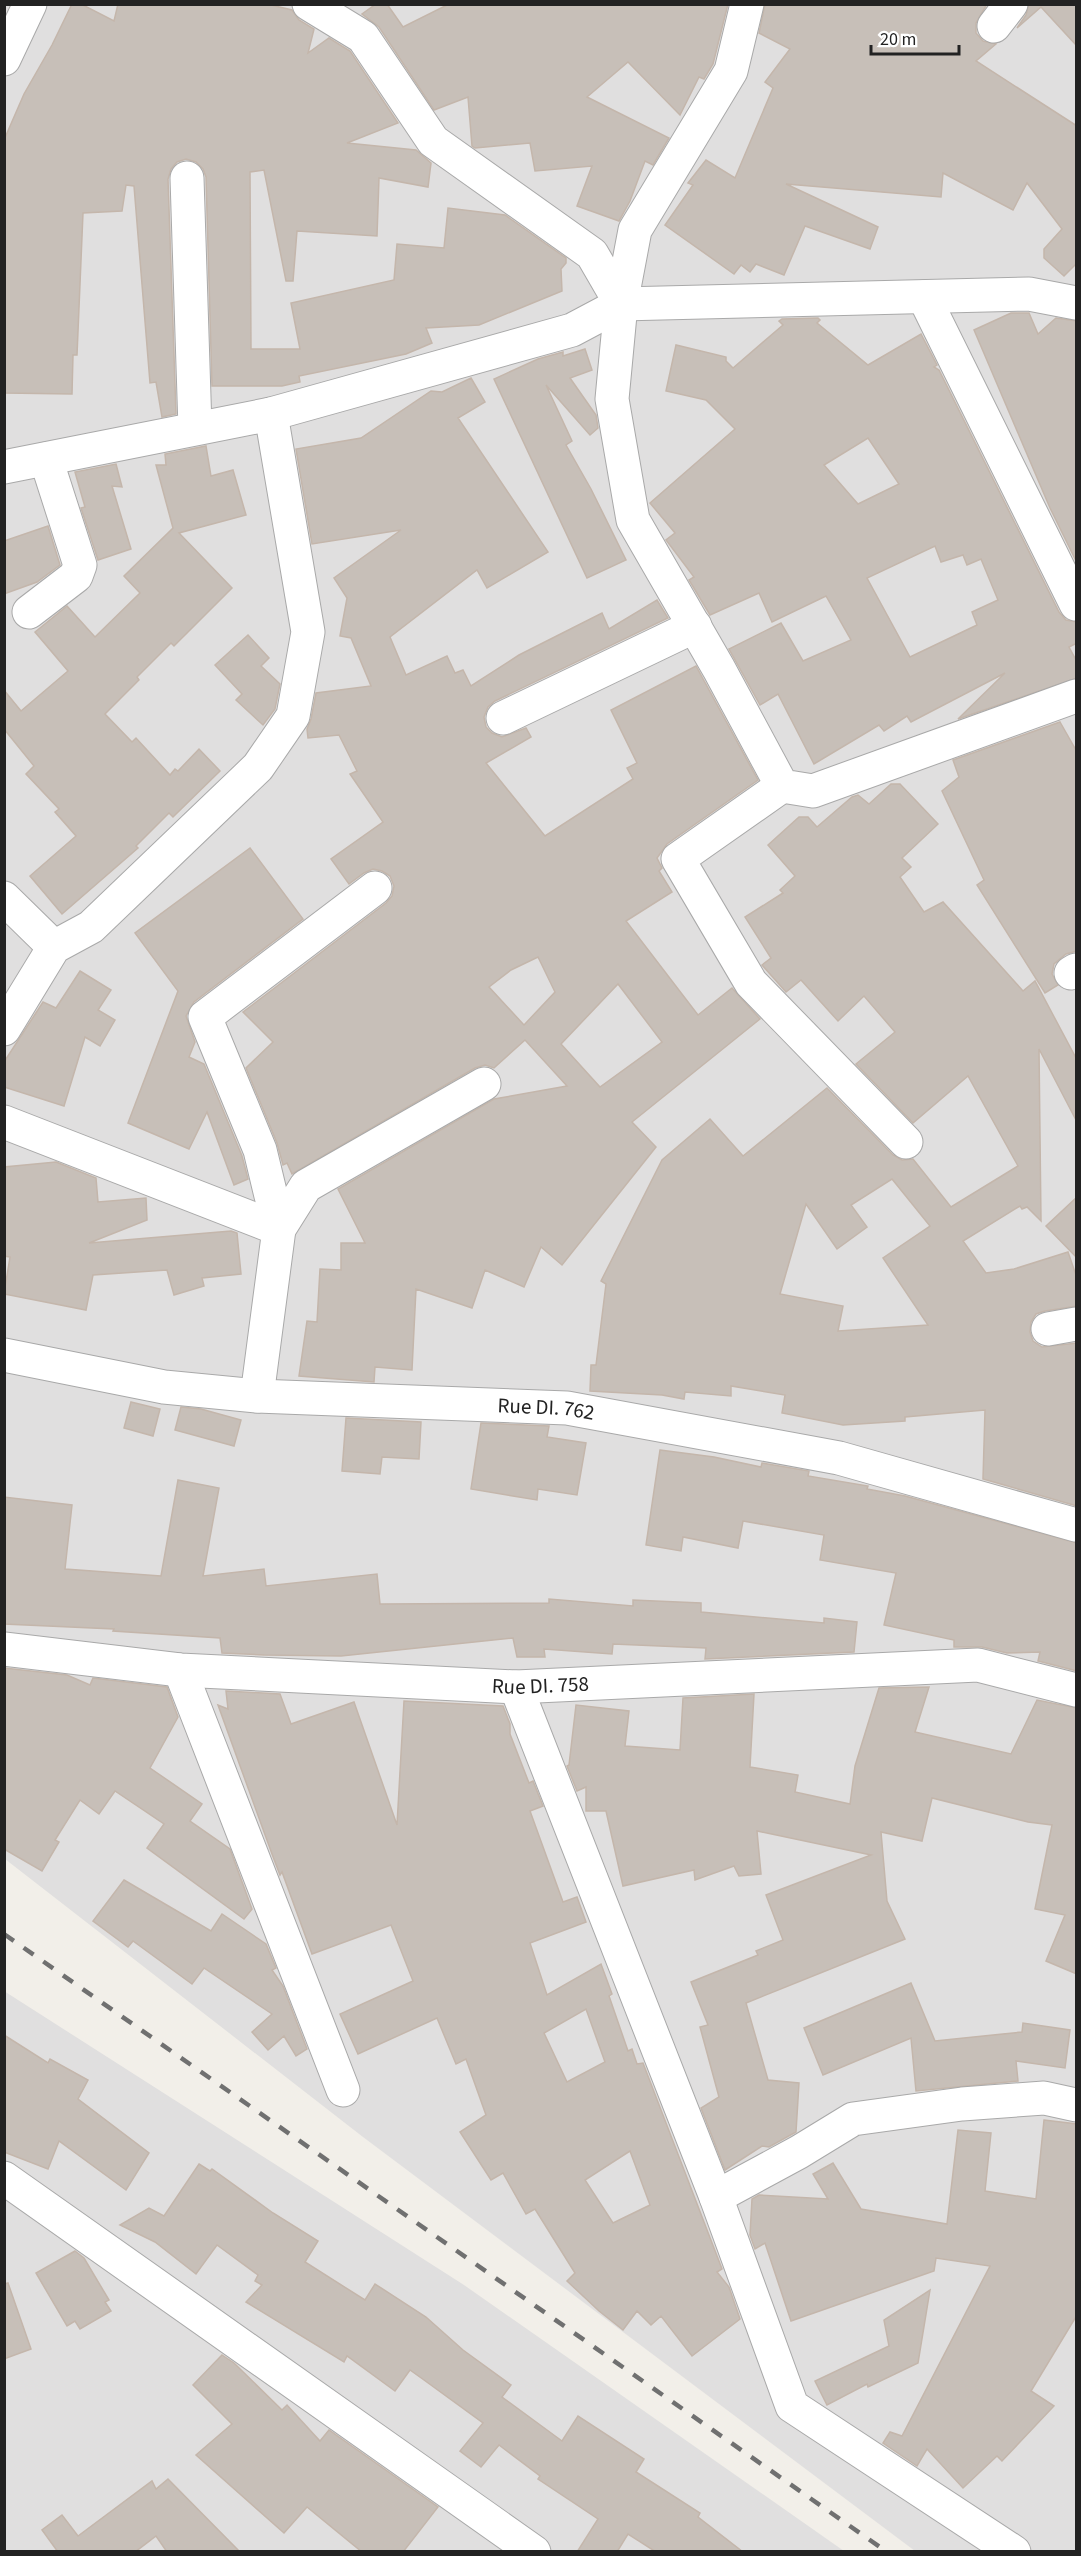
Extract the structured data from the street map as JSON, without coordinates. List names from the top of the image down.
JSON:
{
  "streets": {
    "street": ["Rue DI. 762", "Rue DI. 758"]
  },
  "scale_bar": "20 m"
}
